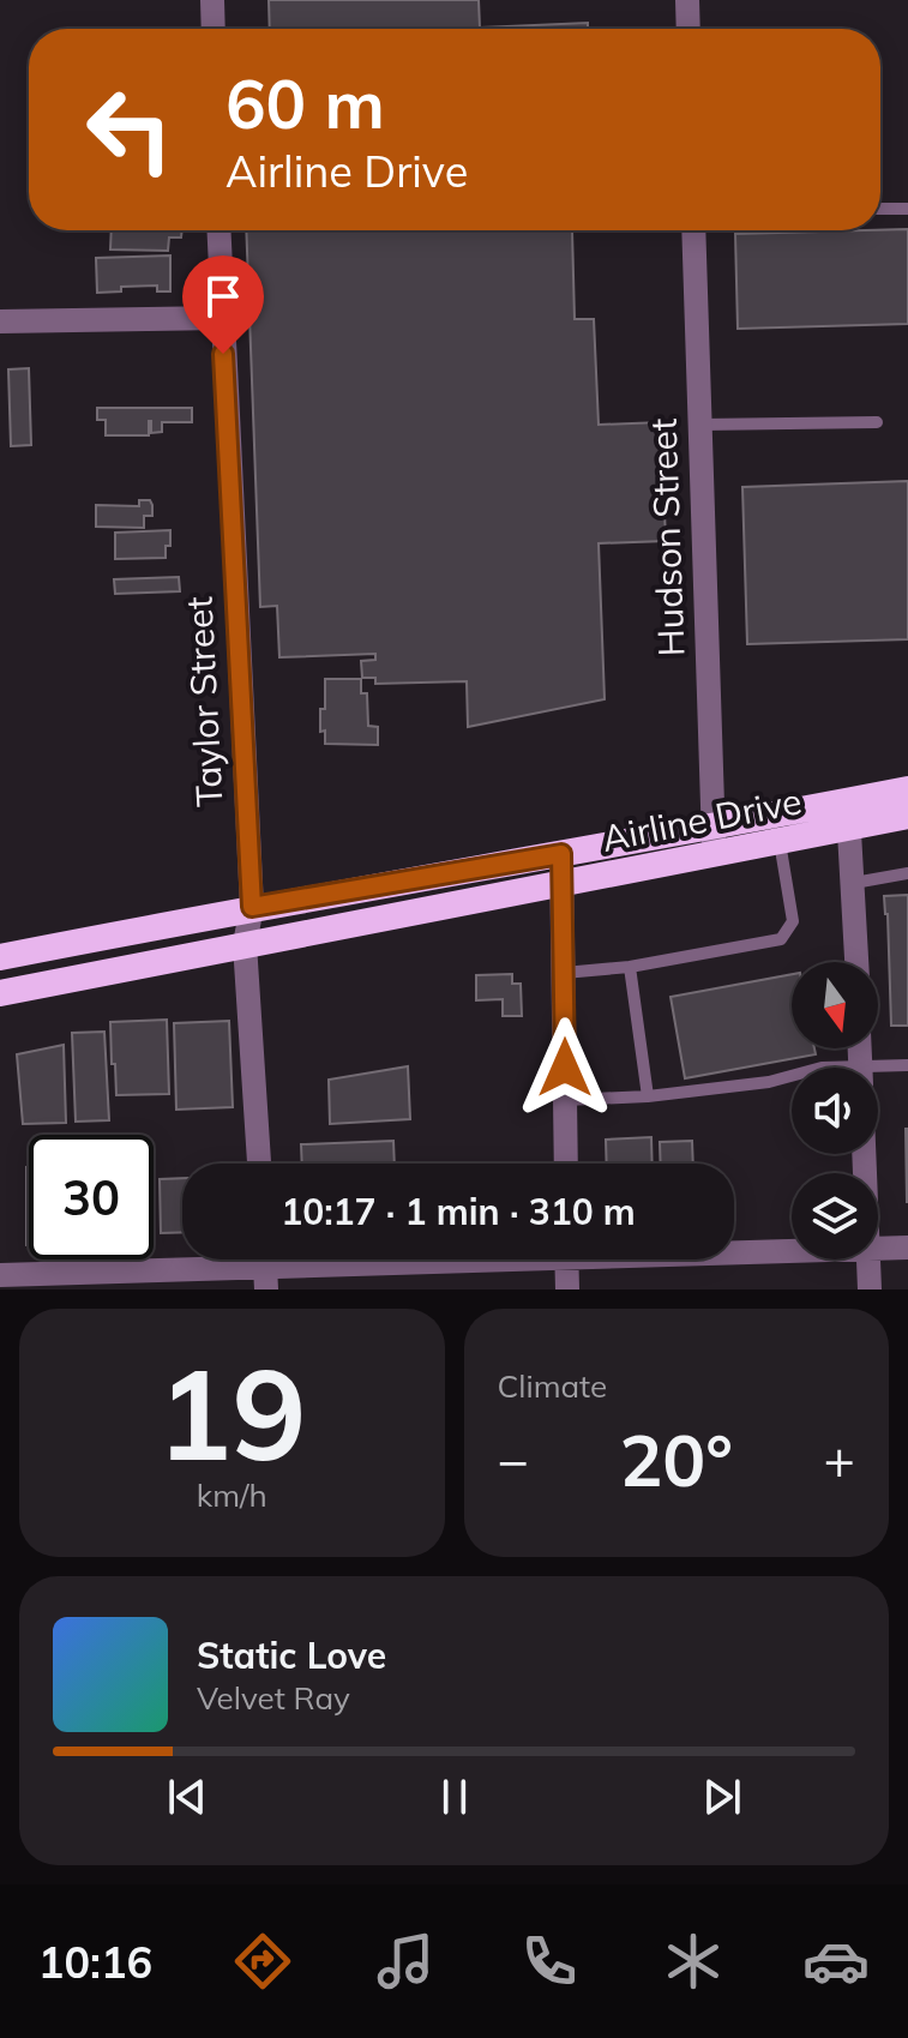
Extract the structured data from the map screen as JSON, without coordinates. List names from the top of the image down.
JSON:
{
  "streets": {
    "highway": ["Airline Drive"],
    "street": ["Hudson Street", "Taylor Street"]
  },
  "crossings": [
    ["Hudson Street", "Airline Drive"],
    ["Taylor Street", "Airline Drive"]
  ],
  "north": "bottom",
  "page": {
    "turn": ["60 m", "Airline Drive"],
    "limit": "30",
    "trip": "10:17 · 1 min · 310 m",
    "tile": [
      ["19", "km/h"],
      "Climate"
    ],
    "heat": ["−", "20°", "+"],
    "song": ["Static Love", "Velvet Ray"],
    "tabs": "10:16"
  }
}
